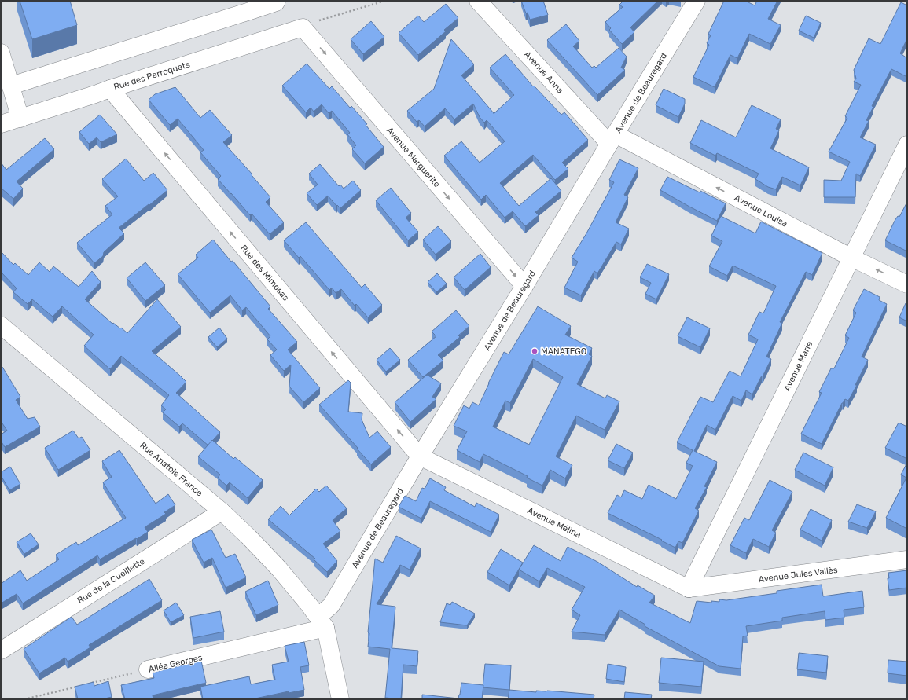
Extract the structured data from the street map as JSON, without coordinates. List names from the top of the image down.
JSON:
{
  "streets": {
    "street": [
      "Avenue Anna",
      "Rue des Perroquets",
      "Avenue de Beauregard",
      "Avenue Marguerite",
      "Avenue Louisa",
      "Rue des Mimosas",
      "Avenue Marie",
      "Rue Anatole France",
      "Avenue Mélina",
      "Avenue Jules Vallès",
      "Rue de la Cueillette",
      "Allée Georges"
    ]
  },
  "crossings": [
    ["Avenue Anna", "Avenue de Beauregard"],
    ["Avenue Anna", "Avenue Louisa"],
    ["Rue des Perroquets", "Avenue Marguerite"],
    ["Rue des Perroquets", "Rue des Mimosas"],
    ["Avenue de Beauregard", "Avenue Marguerite"],
    ["Avenue de Beauregard", "Avenue Louisa"],
    ["Avenue de Beauregard", "Rue des Mimosas"],
    ["Avenue de Beauregard", "Rue Anatole France"],
    ["Avenue de Beauregard", "Avenue Mélina"],
    ["Avenue de Beauregard", "Allée Georges"],
    ["Avenue Louisa", "Avenue Marie"],
    ["Rue des Mimosas", "Avenue Mélina"],
    ["Avenue Marie", "Avenue Mélina"],
    ["Avenue Marie", "Avenue Jules Vallès"],
    ["Rue Anatole France", "Rue de la Cueillette"],
    ["Rue Anatole France", "Allée Georges"],
    ["Avenue Mélina", "Avenue Jules Vallès"]
  ],
  "one_way": ["Avenue Marguerite", "Avenue Louisa", "Rue des Mimosas"],
  "places": ["MANATEGO"]
}
